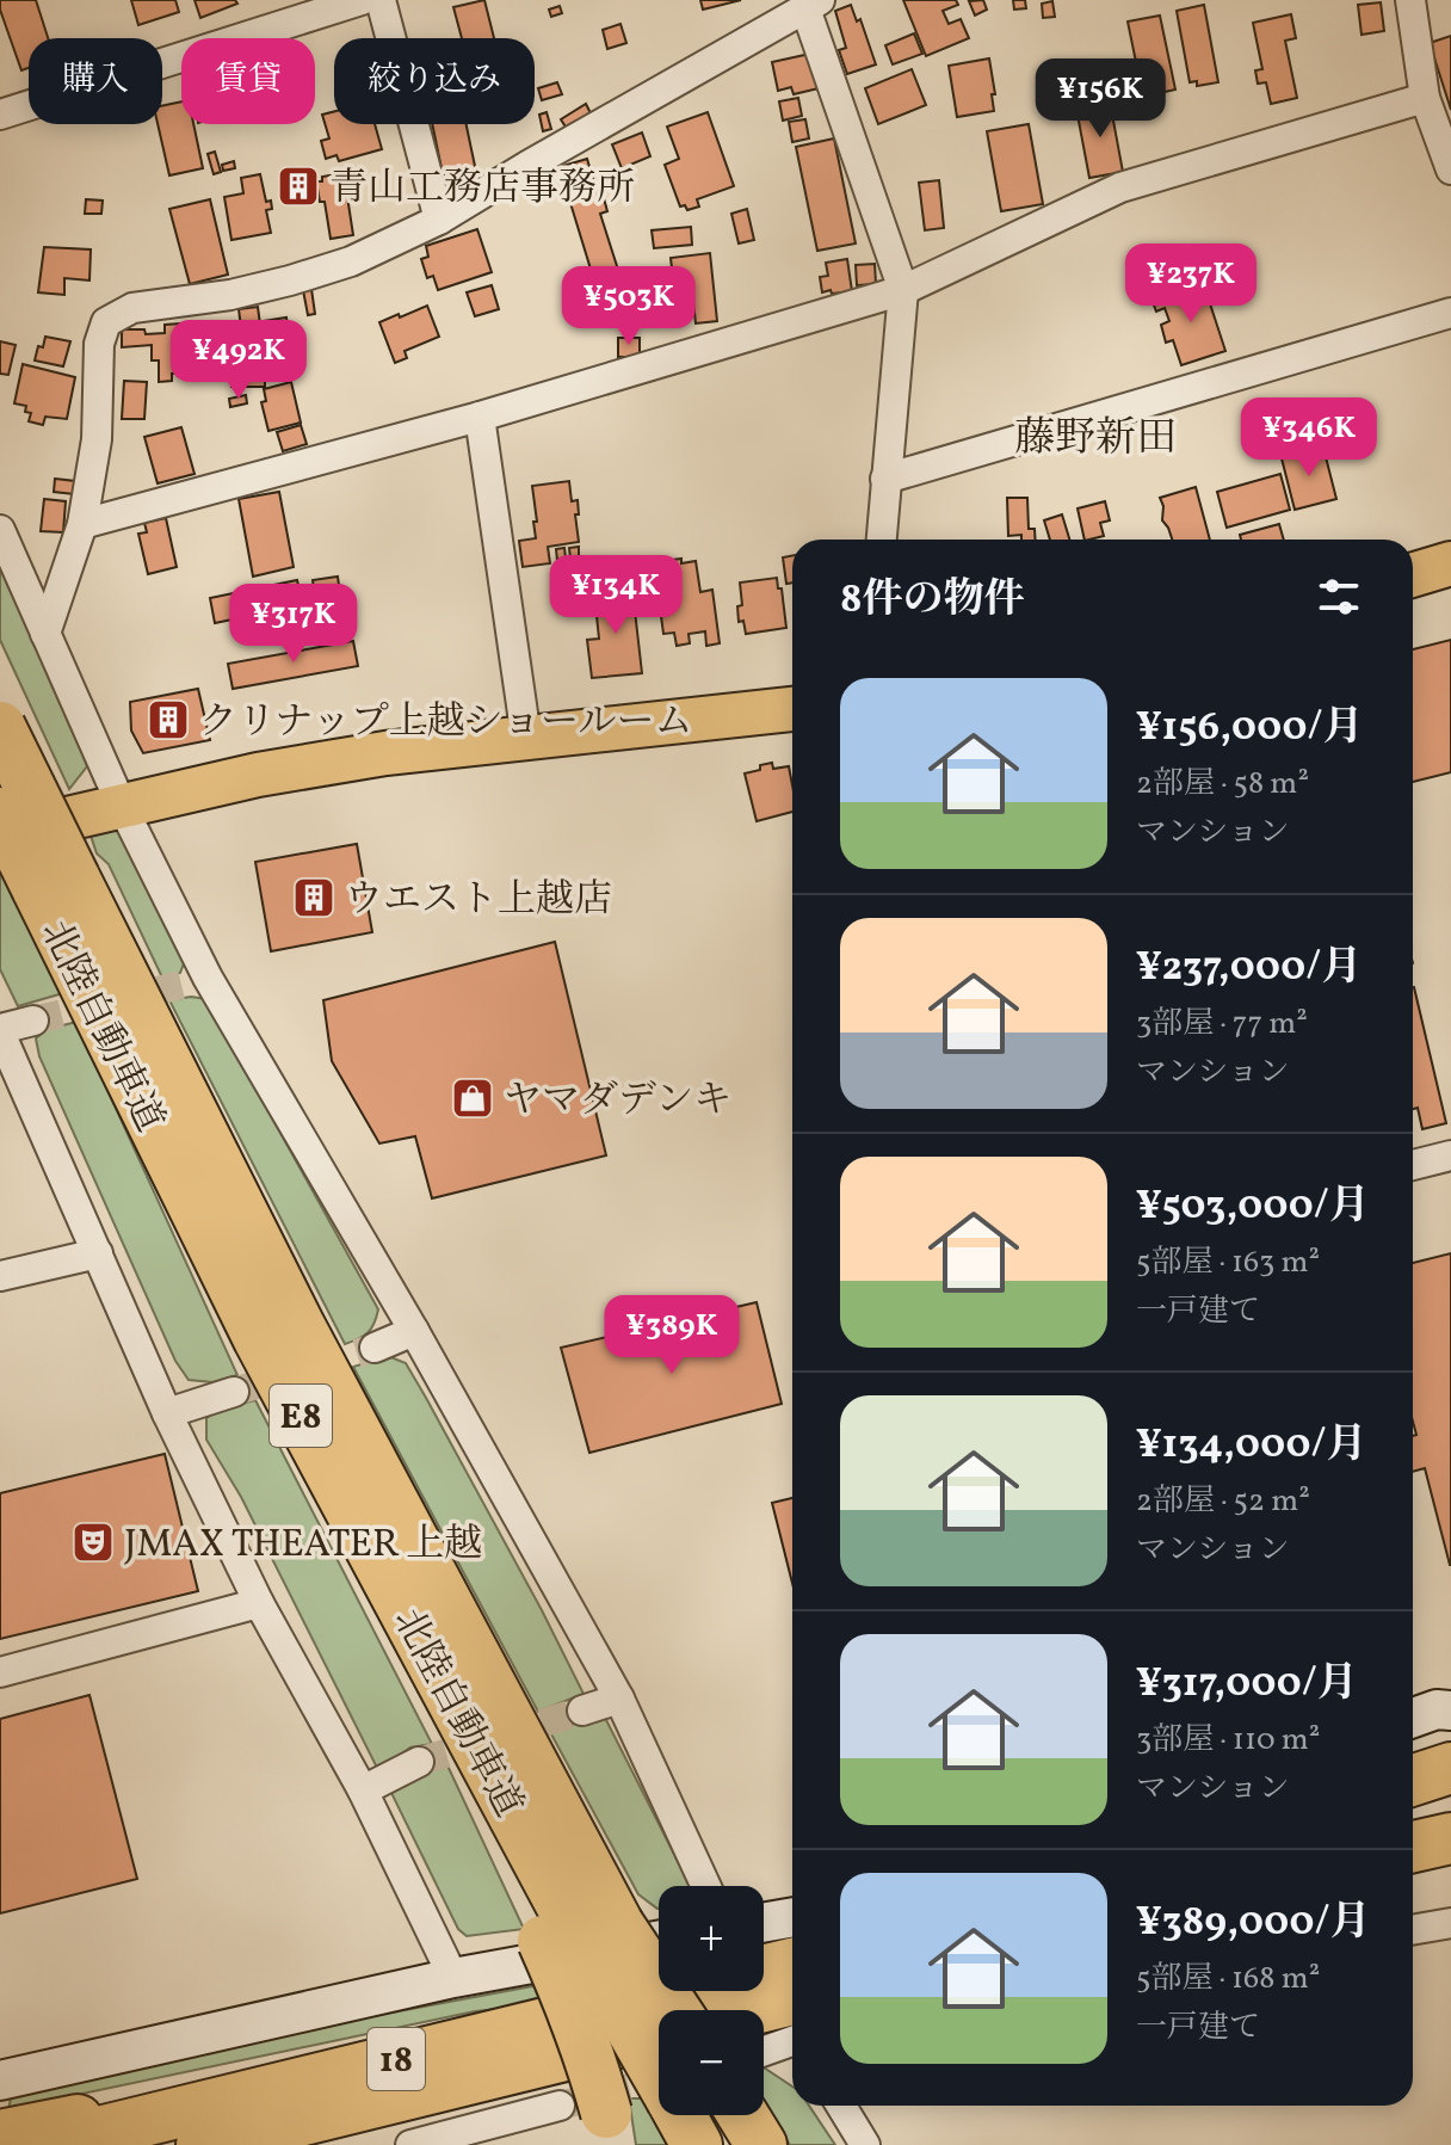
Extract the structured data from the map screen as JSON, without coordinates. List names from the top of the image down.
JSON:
{
  "streets": {
    "highway": ["北陸自動車道", "E8", "18"]
  },
  "districts": ["藤野新田"],
  "places": {
    "building": ["青山工務店事務所", "クリナップ上越ショールーム", "ウエスト上越店"],
    "shop": ["ヤマダデンキ"],
    "theatre": ["JMAX THEATER 上越"]
  },
  "page": {
    "chip": ["購入", "賃貸", "絞り込み"],
    "price": [
      "¥156K",
      "¥237K",
      "¥503K",
      "¥492K",
      "¥346K",
      "¥134K",
      "¥317K",
      "¥389K"
    ],
    "heading": "8件の物件",
    "list": [
      {
        "name": "¥156,000/月",
        "note": "2部屋 · 58 m² · マンション"
      },
      {
        "name": "¥237,000/月",
        "note": "3部屋 · 77 m² · マンション"
      },
      {
        "name": "¥503,000/月",
        "note": "5部屋 · 163 m² · 一戸建て"
      },
      {
        "name": "¥134,000/月",
        "note": "2部屋 · 52 m² · マンション"
      },
      {
        "name": "¥317,000/月",
        "note": "3部屋 · 110 m² · マンション"
      },
      {
        "name": "¥389,000/月",
        "note": "5部屋 · 168 m² · 一戸建て"
      }
    ],
    "map_buttons": ["+", "−"]
  }
}
